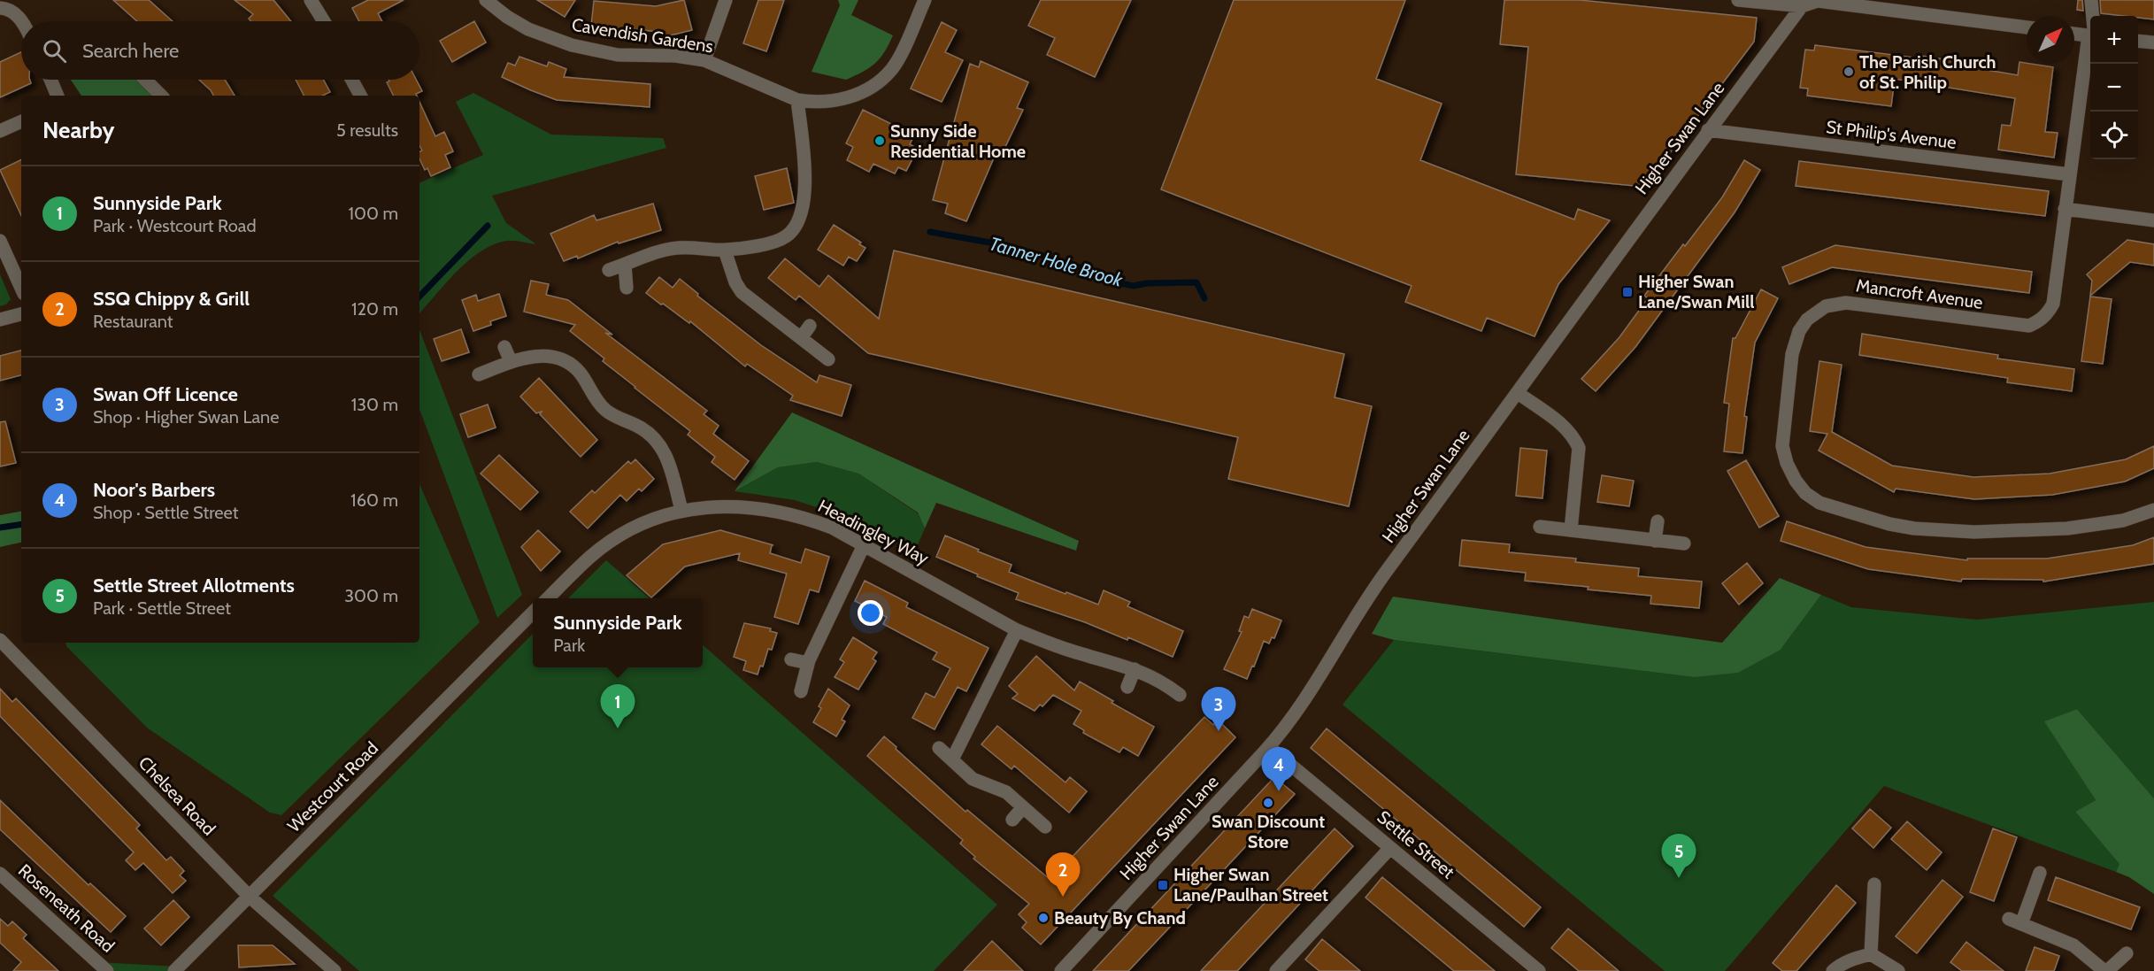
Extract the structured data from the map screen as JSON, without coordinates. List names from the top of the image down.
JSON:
{
  "streets": {
    "street": [
      "Cavendish Gardens",
      "St Philip's Avenue",
      "Higher Swan Lane",
      "Mancroft Avenue",
      "Headingley Way",
      "Westcourt Road",
      "Chelsea Road",
      "Settle Street",
      "Roseneath Road"
    ]
  },
  "crossings": [
    ["St Philip's Avenue", "Higher Swan Lane"],
    ["St Philip's Avenue", "Mancroft Avenue"],
    ["Higher Swan Lane", "Settle Street"],
    ["Westcourt Road", "Chelsea Road"]
  ],
  "water": ["Tanner Hole Brook"],
  "places": {
    "other": [
      "The Parish Church of St. Philip",
      "Sunny Side Residential Home",
      "Swan Discount Store",
      "Beauty By Chand"
    ],
    "transit": ["Higher Swan Lane/Swan Mill", "Higher Swan Lane/Paulhan Street"]
  },
  "north": "top right",
  "page": {
    "map_buttons": ["+", "−"],
    "search": "Search here",
    "heading": ["Nearby", "5 results"],
    "list": [
      {
        "mark": "1",
        "name": "Sunnyside Park",
        "note": "Park · Westcourt Road",
        "value": "100 m"
      },
      {
        "mark": "2",
        "name": "SSQ Chippy & Grill",
        "note": "Restaurant",
        "value": "120 m"
      },
      {
        "mark": "3",
        "name": "Swan Off Licence",
        "note": "Shop · Higher Swan Lane",
        "value": "130 m"
      },
      {
        "mark": "4",
        "name": "Noor's Barbers",
        "note": "Shop · Settle Street",
        "value": "160 m"
      },
      {
        "mark": "5",
        "name": "Settle Street Allotments",
        "note": "Park · Settle Street",
        "value": "300 m"
      }
    ],
    "popup": ["Sunnyside Park", "Park"],
    "pins": [
      "1",
      "3",
      "4",
      "5",
      "2"
    ]
  }
}
